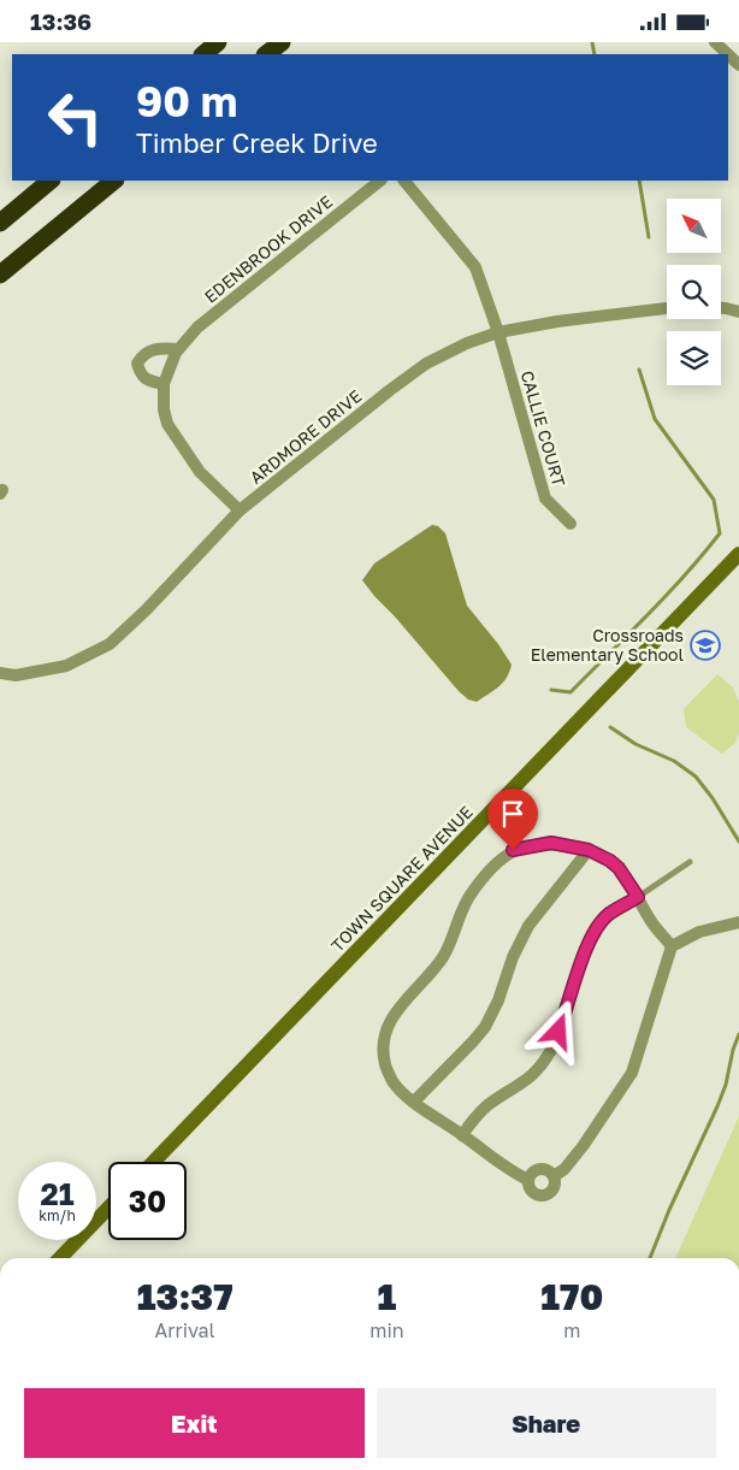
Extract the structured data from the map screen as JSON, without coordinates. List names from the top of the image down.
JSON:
{
  "streets": {
    "main road": ["TOWN SQUARE AVENUE"],
    "street": ["EDENBROOK DRIVE", "CALLIE COURT", "ARDMORE DRIVE"]
  },
  "crossings": [
    ["EDENBROOK DRIVE", "ARDMORE DRIVE"],
    ["CALLIE COURT", "ARDMORE DRIVE"]
  ],
  "places": {
    "school or university": ["Crossroads Elementary School"]
  },
  "north": "top left",
  "page": {
    "status": "13:36",
    "turn": ["90 m", "Timber Creek Drive"],
    "speed": "21 km/h",
    "limit": "30",
    "eta": [
      "13:37",
      "Arrival",
      "1",
      "min",
      "170",
      "m"
    ],
    "buttons": ["Exit", "Share"]
  }
}
